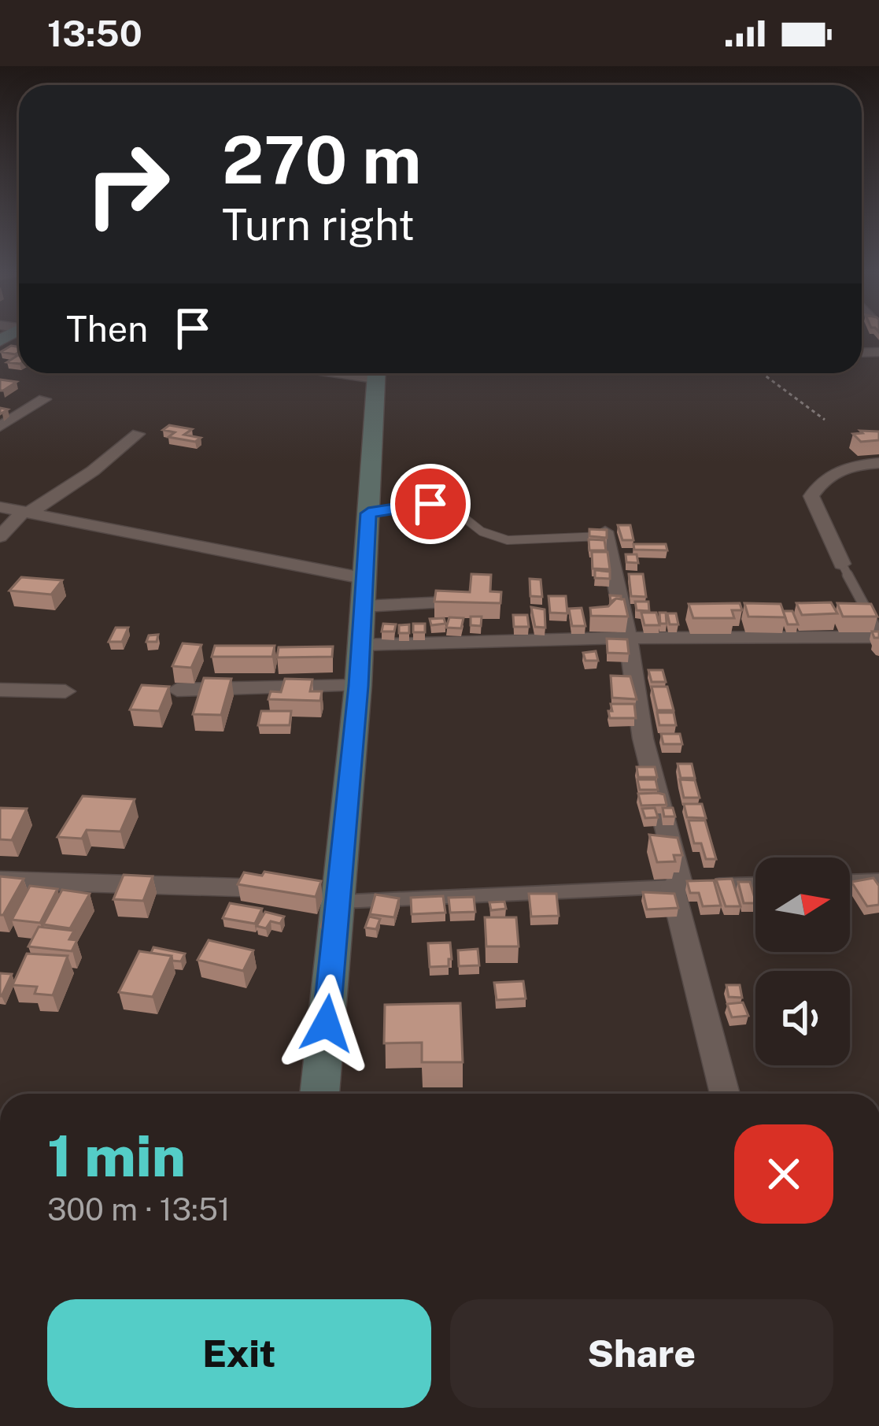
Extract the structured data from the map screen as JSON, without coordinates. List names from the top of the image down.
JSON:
{
  "north": "right",
  "page": {
    "status": "13:50",
    "turn": ["270 m", "Turn right"],
    "then": "Then",
    "heading": ["1 min", "300 m · 13:51"],
    "buttons": ["Exit", "Share"]
  }
}
